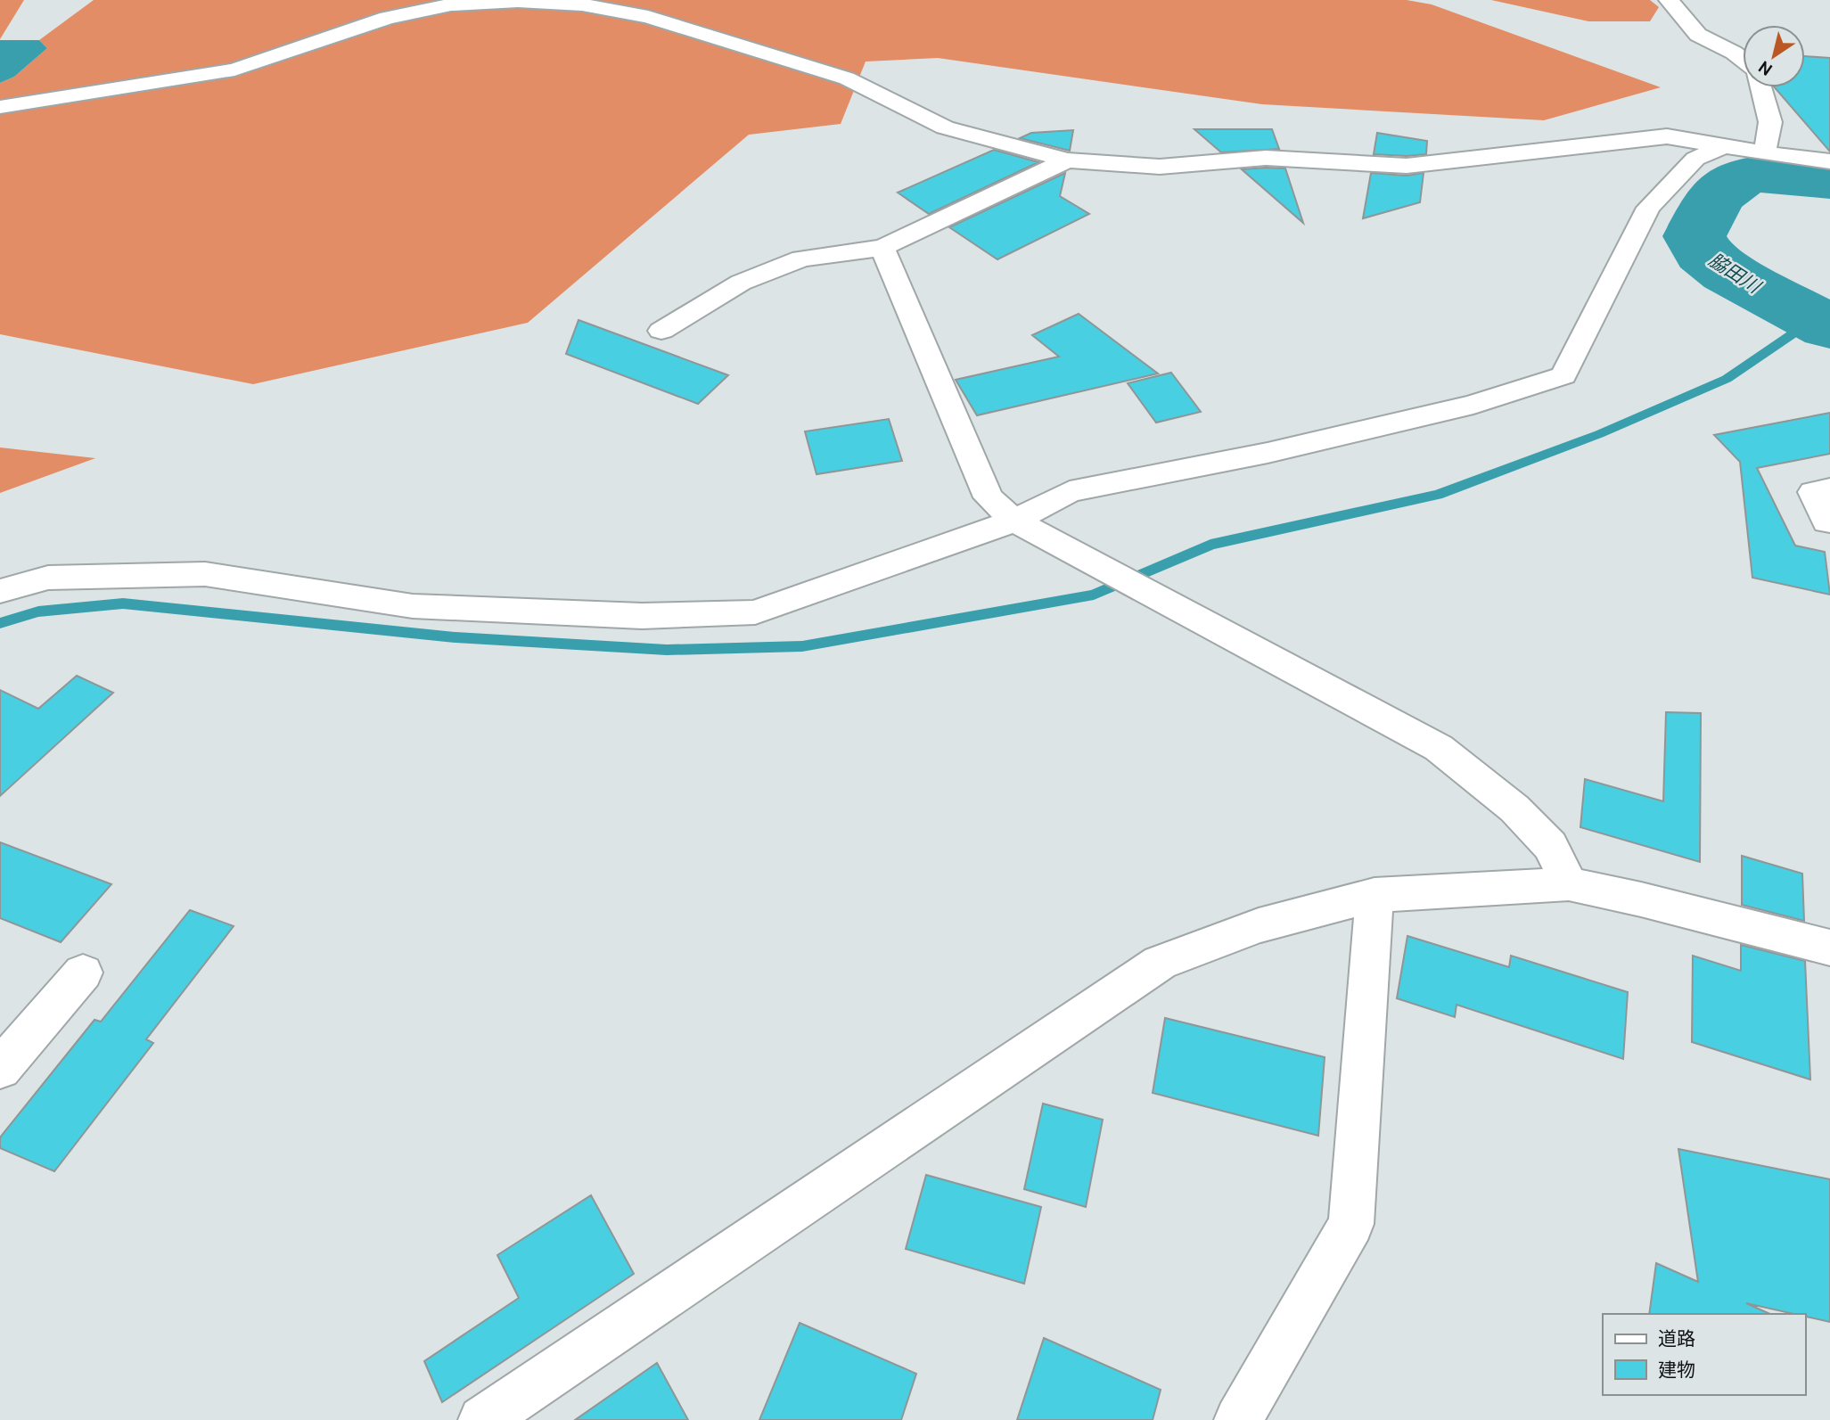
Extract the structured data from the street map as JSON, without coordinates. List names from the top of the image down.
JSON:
{
  "water": ["脇田川"],
  "legend": ["道路", "建物"],
  "north": "bottom left"
}
